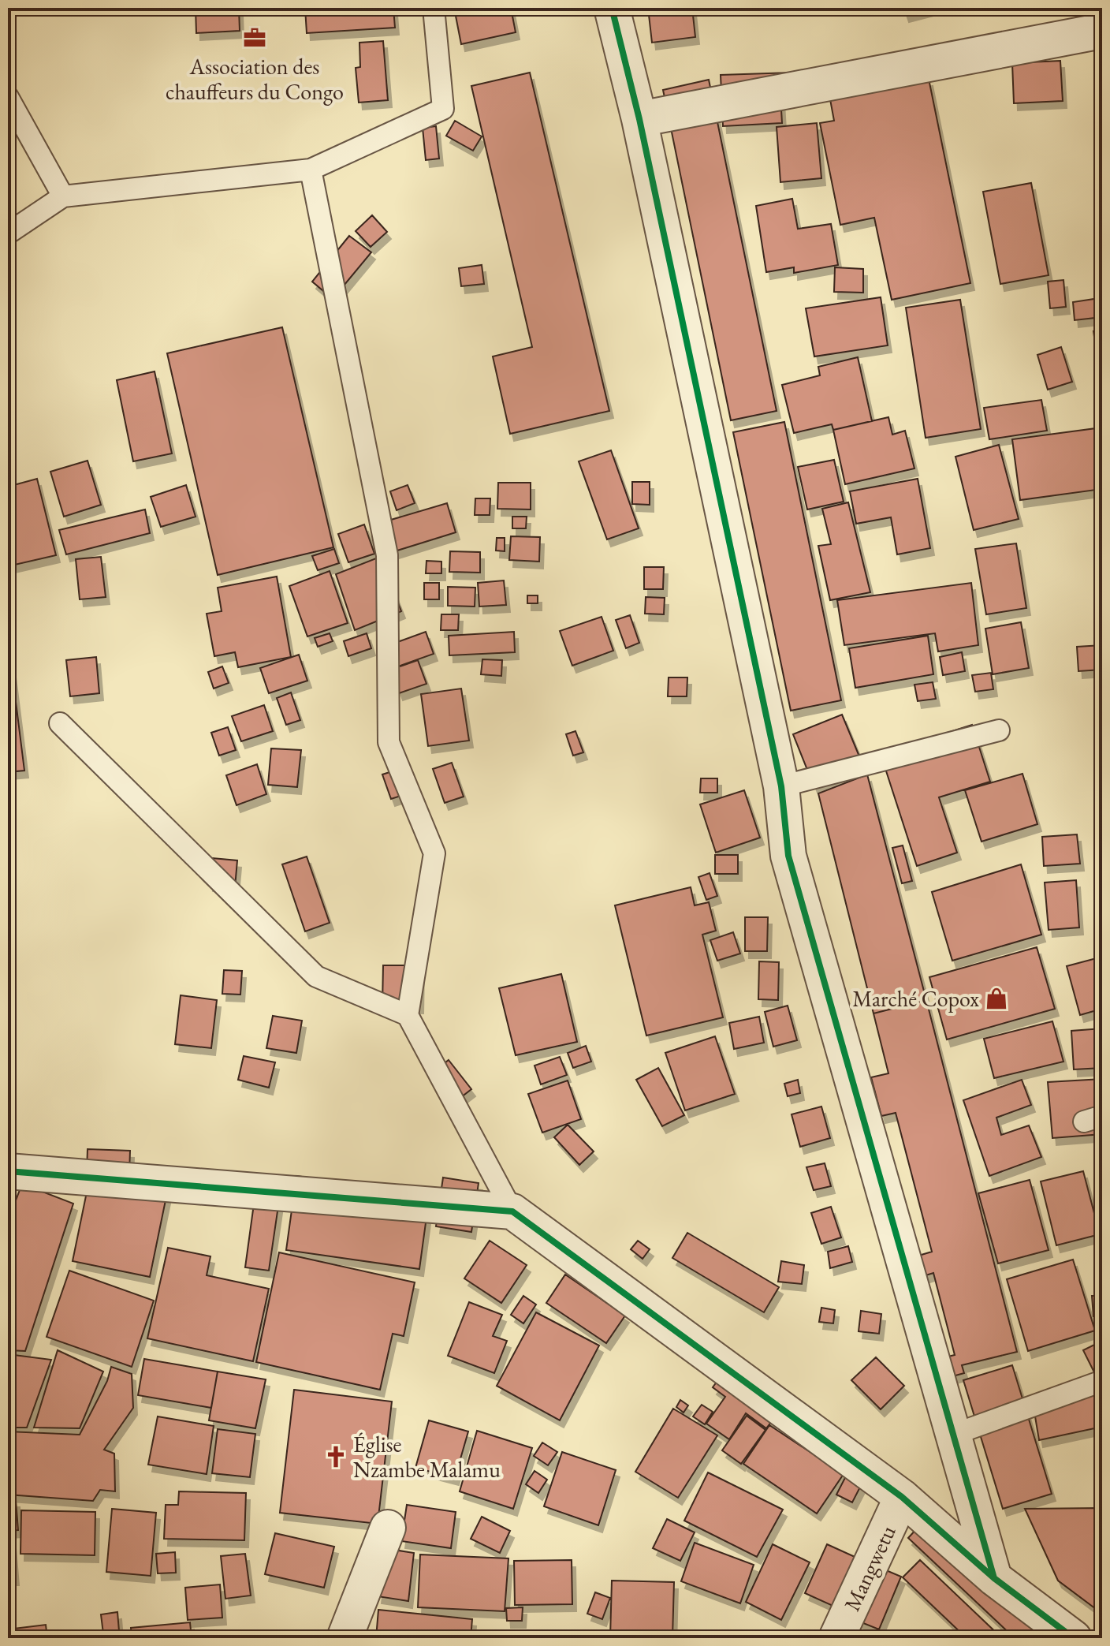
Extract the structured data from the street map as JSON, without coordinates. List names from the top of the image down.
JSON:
{
  "streets": {
    "street": ["Mangwetu"]
  },
  "places": {
    "office": ["Association des chauffeurs du Congo"],
    "shop": ["Marché Copox"],
    "church": ["Église Nzambe Malamu"]
  }
}
